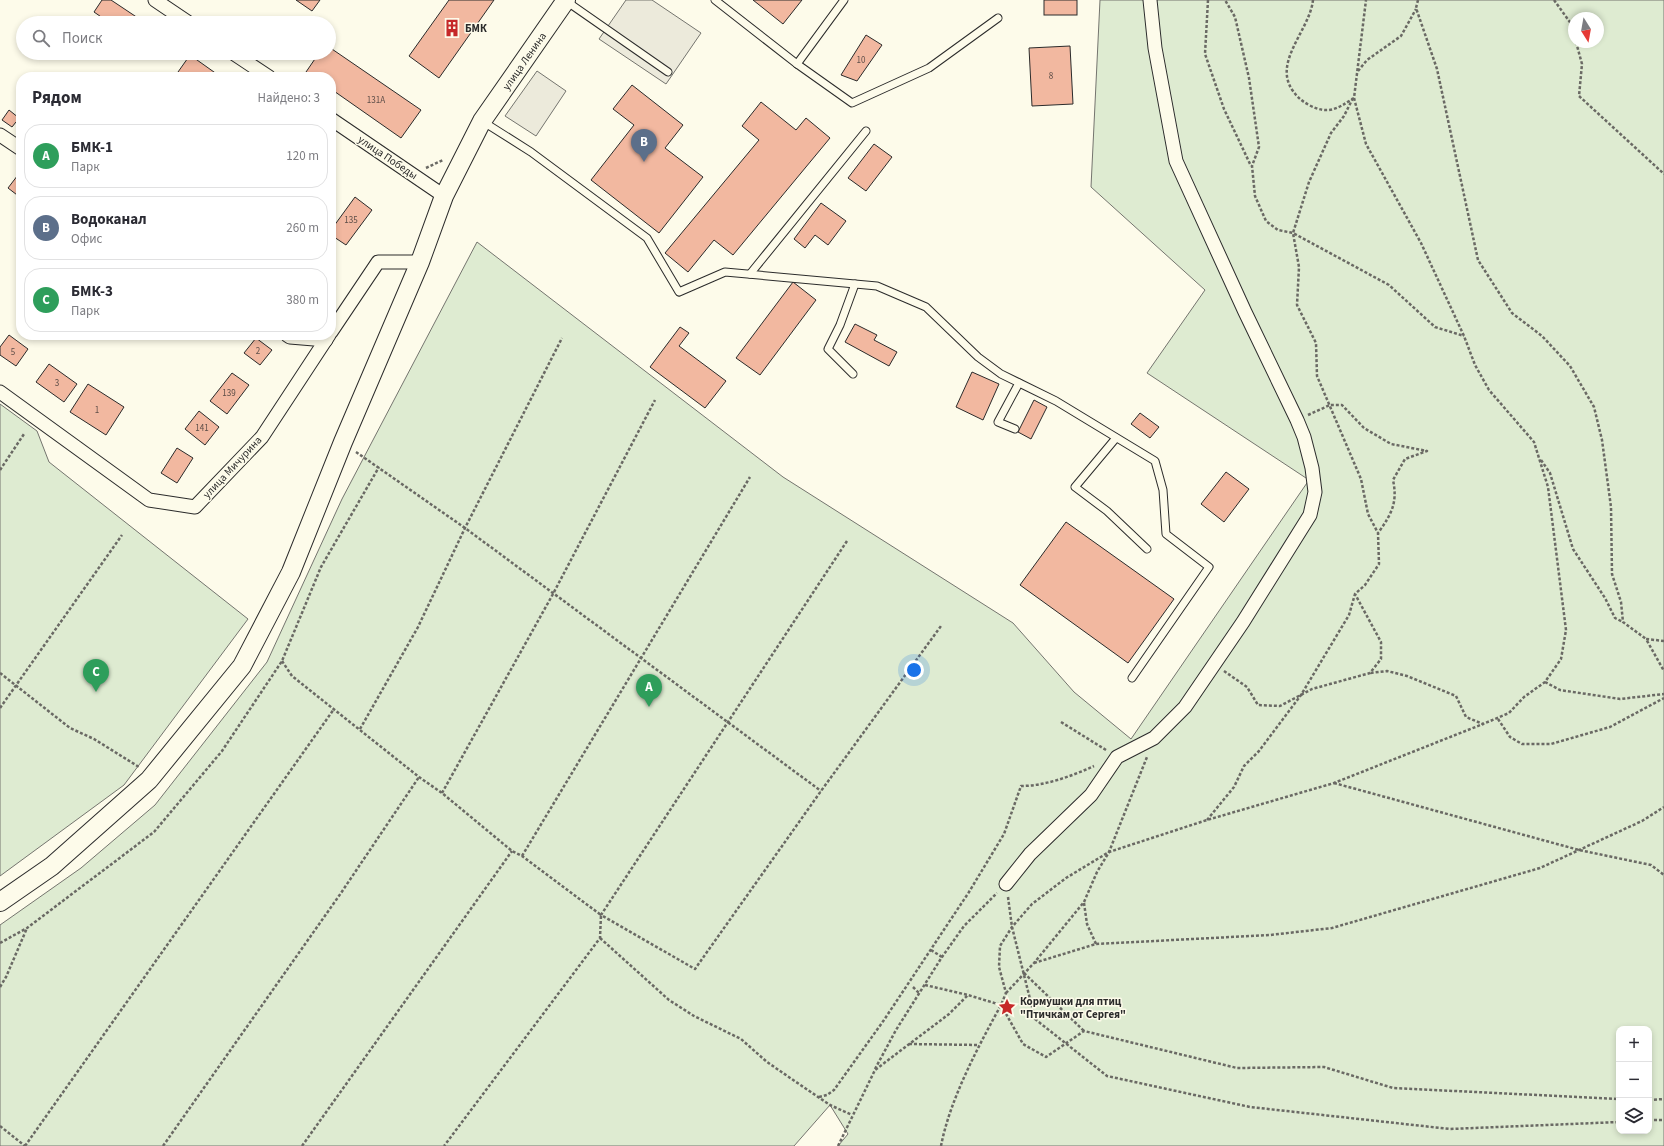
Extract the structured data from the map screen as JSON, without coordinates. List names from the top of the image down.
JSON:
{
  "streets": {
    "main road": ["улица Ленина"],
    "street": ["улица Победы", "улица Мичурина"]
  },
  "crossings": [
    ["улица Ленина", "улица Победы"],
    ["улица Ленина", "улица Мичурина"]
  ],
  "places": {
    "building": ["БМК"],
    "place": ["Кормушки для птиц \"Птичкам от Сергея\""]
  },
  "house_numbers": [
    "10",
    "8",
    "131А",
    "135",
    "2",
    "5",
    "3",
    "139",
    "1",
    "141"
  ],
  "north": "bottom",
  "page": {
    "search": "Поиск",
    "heading": ["Рядом", "Найдено: 3"],
    "list": [
      {
        "mark": "A",
        "name": "БМК-1",
        "note": "Парк",
        "value": "120 m"
      },
      {
        "mark": "B",
        "name": "Водоканал",
        "note": "Офис",
        "value": "260 m"
      },
      {
        "mark": "C",
        "name": "БМК-3",
        "note": "Парк",
        "value": "380 m"
      }
    ],
    "pins": ["B", "C", "A"],
    "map_buttons": ["+", "−"]
  }
}
